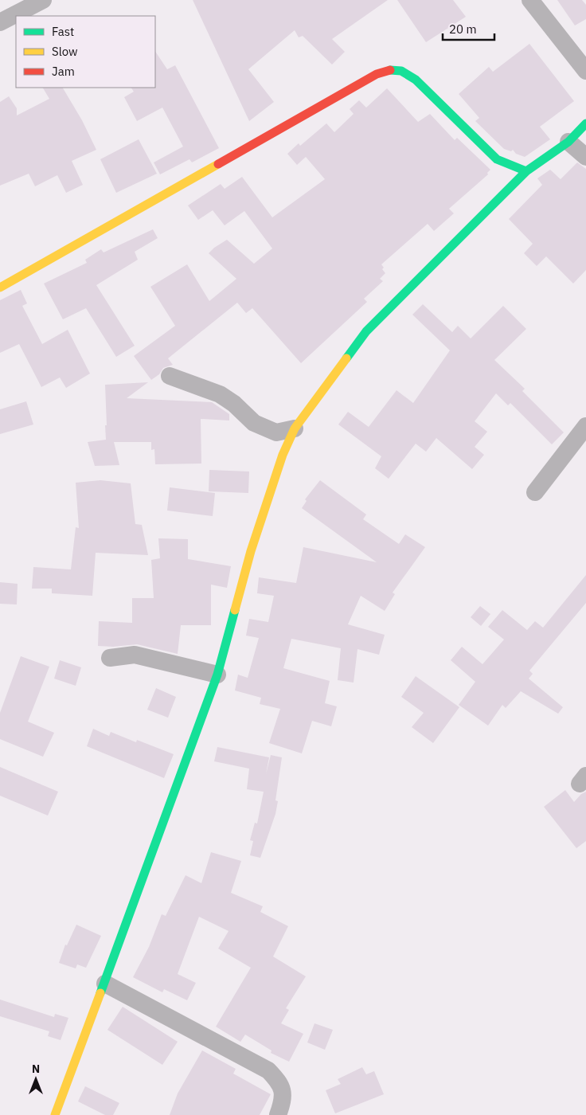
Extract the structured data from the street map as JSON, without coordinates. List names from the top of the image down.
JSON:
{
  "legend": ["Fast", "Slow", "Jam"],
  "scale_bar": "20 m",
  "north": "top"
}
